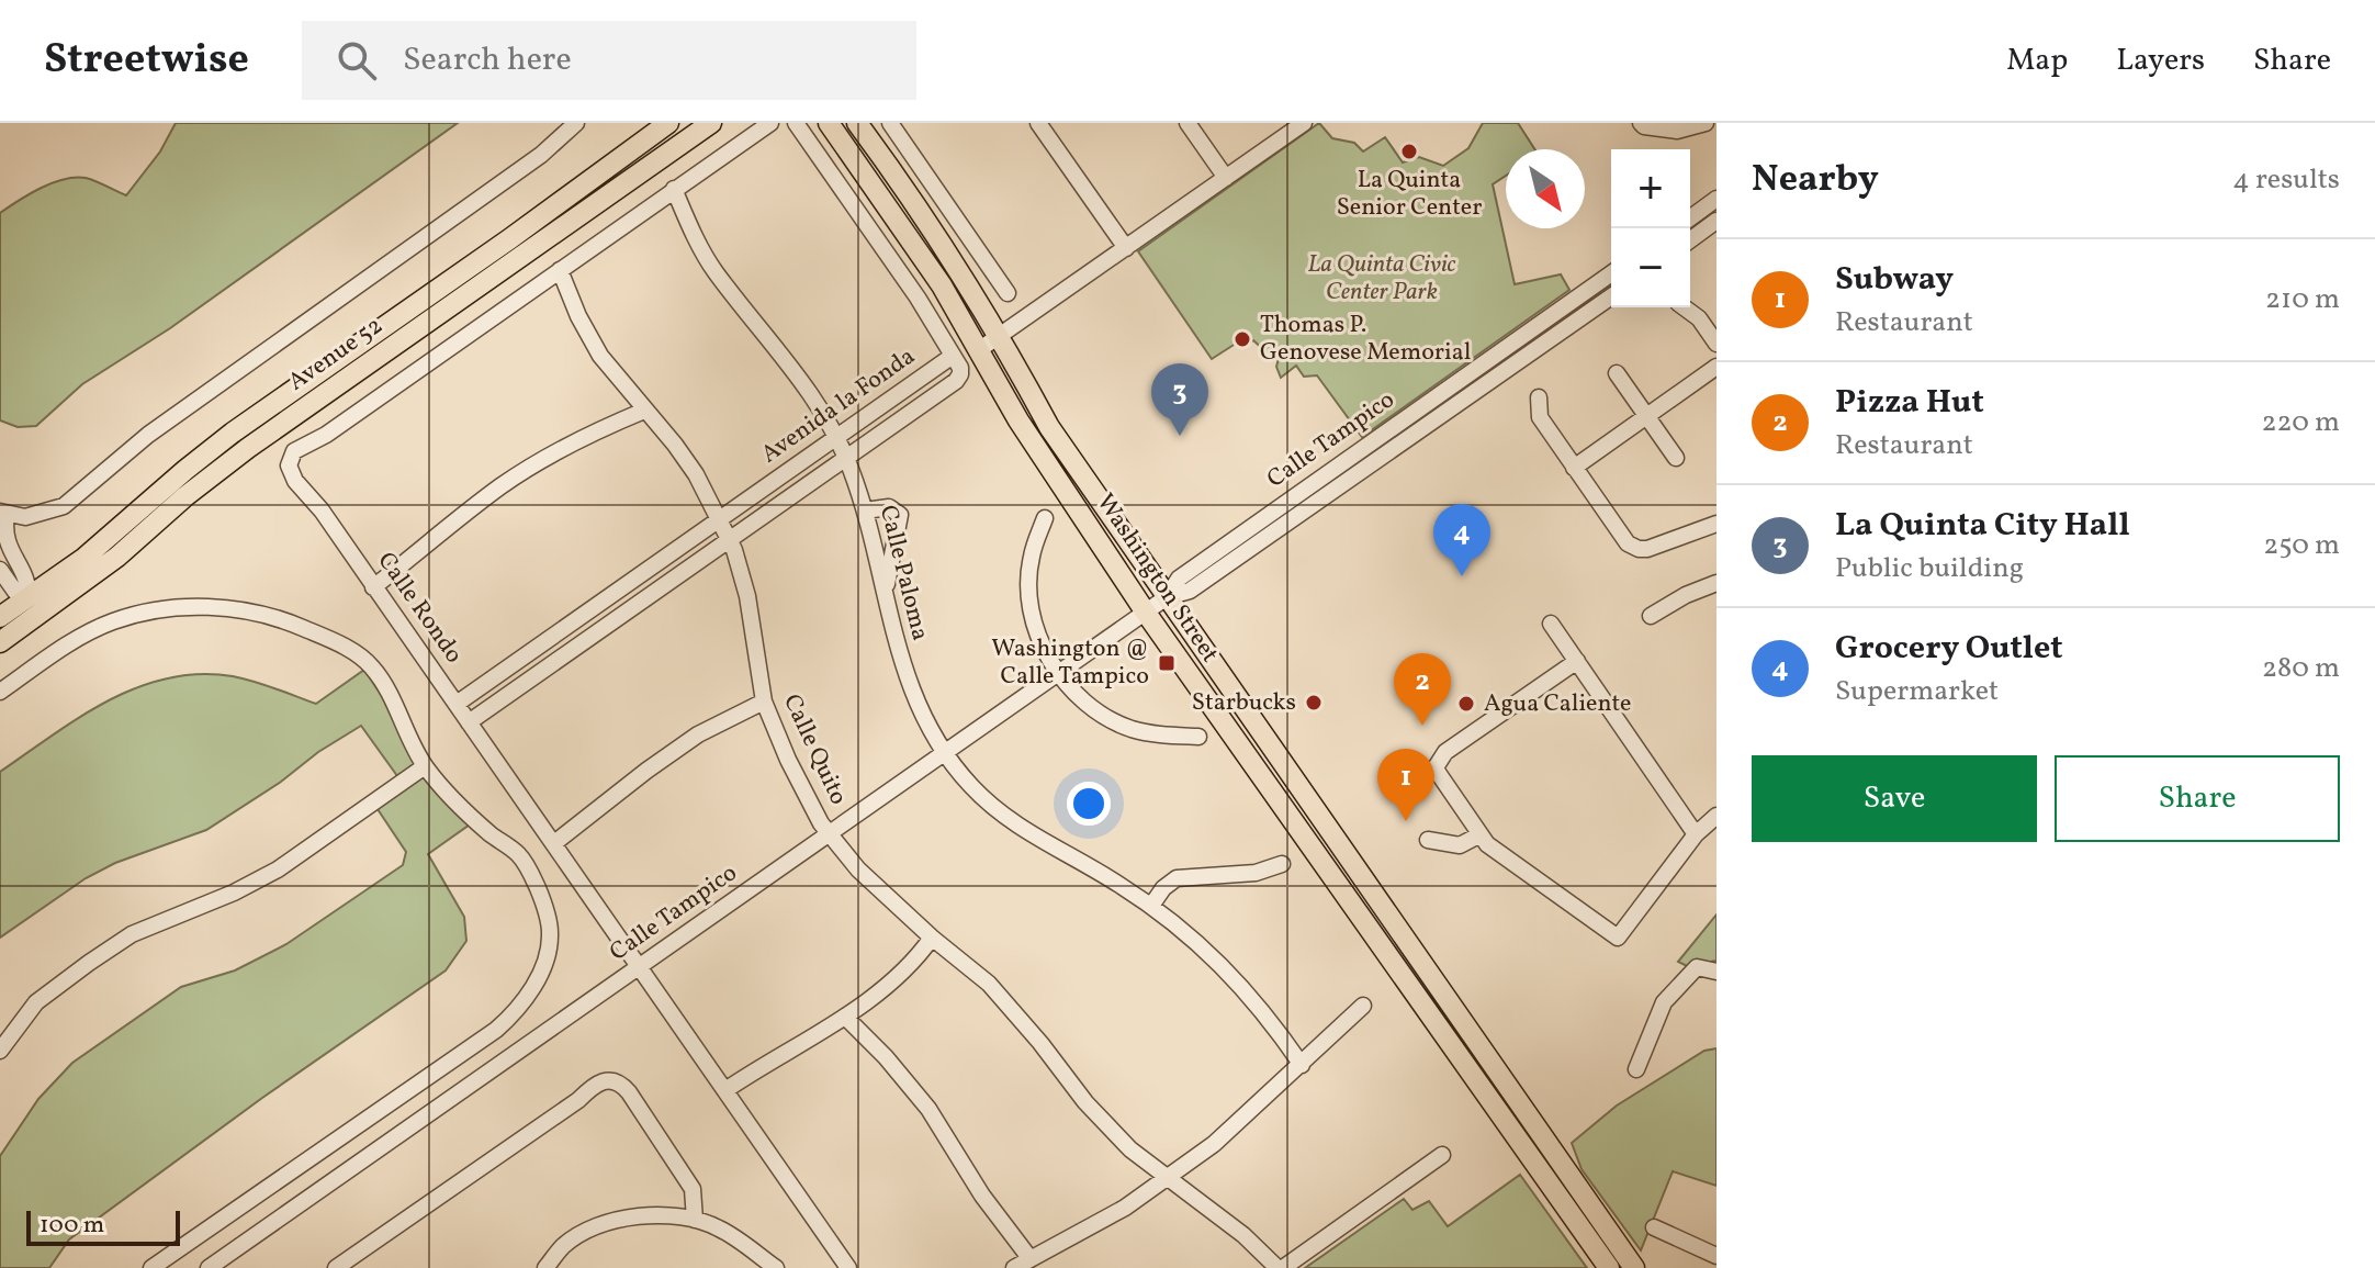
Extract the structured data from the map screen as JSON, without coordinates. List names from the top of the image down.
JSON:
{
  "streets": {
    "main road": ["Avenue 52", "Washington Street"],
    "street": [
      "Avenida la Fonda",
      "Calle Tampico",
      "Calle Paloma",
      "Calle Rondo",
      "Calle Quito"
    ]
  },
  "crossings": [
    ["Avenida la Fonda", "Calle Paloma"],
    ["Avenida la Fonda", "Calle Rondo"],
    ["Avenida la Fonda", "Calle Quito"],
    ["Calle Tampico", "Calle Paloma"],
    ["Calle Tampico", "Washington Street"],
    ["Calle Tampico", "Calle Rondo"],
    ["Calle Tampico", "Calle Quito"],
    ["Calle Paloma", "Calle Rondo"],
    ["Calle Rondo", "Calle Quito"]
  ],
  "parks": ["La Quinta Civic Center Park"],
  "places": {
    "other": [
      "La Quinta Senior Center",
      "Thomas P. Genovese Memorial",
      "Starbucks",
      "Agua Caliente"
    ],
    "transit": ["Washington @ Calle Tampico"]
  },
  "scale_bar": "100 m",
  "north": "bottom right",
  "page": {
    "header": "Streetwise",
    "search": "Search here",
    "nav": ["Map", "Layers", "Share"],
    "heading": ["Nearby", "4 results"],
    "map_buttons": ["+", "−"],
    "list": [
      {
        "mark": "1",
        "name": "Subway",
        "note": "Restaurant",
        "value": "210 m"
      },
      {
        "mark": "2",
        "name": "Pizza Hut",
        "note": "Restaurant",
        "value": "220 m"
      },
      {
        "mark": "3",
        "name": "La Quinta City Hall",
        "note": "Public building",
        "value": "250 m"
      },
      {
        "mark": "4",
        "name": "Grocery Outlet",
        "note": "Supermarket",
        "value": "280 m"
      }
    ],
    "pins": [
      "3",
      "4",
      "2",
      "1"
    ],
    "buttons": ["Save", "Share"],
    "scale": "100 m"
  }
}
